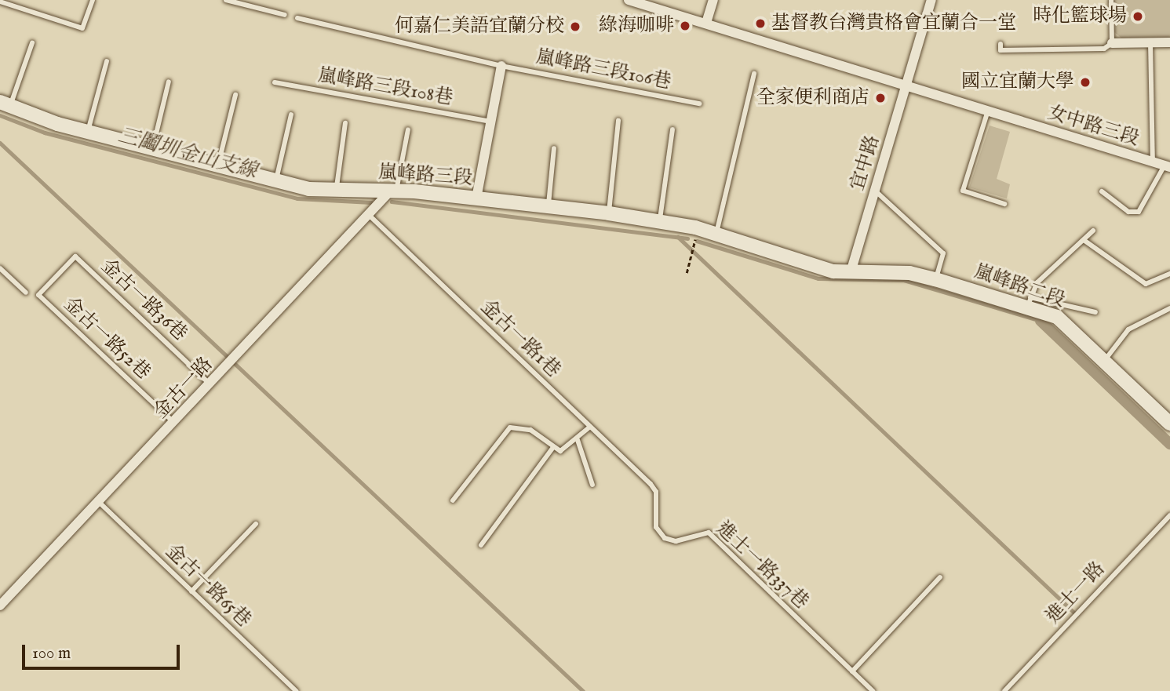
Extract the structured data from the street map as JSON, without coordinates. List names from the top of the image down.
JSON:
{
  "streets": {
    "street": [
      "女中路三段",
      "宜中路",
      "嵐峰路三段",
      "嵐峰路二段",
      "金古一路"
    ],
    "lane": [
      "嵐峰路三段106巷",
      "嵐峰路三段108巷",
      "金古一路36巷",
      "金古一路52巷",
      "金古一路1巷",
      "進士一路337巷",
      "金古一路65巷",
      "進士一路"
    ]
  },
  "crossings": [
    ["女中路三段", "宜中路"],
    ["宜中路", "嵐峰路三段"],
    ["宜中路", "嵐峰路二段"],
    ["嵐峰路三段", "嵐峰路二段"],
    ["嵐峰路三段", "金古一路"],
    ["金古一路36巷", "金古一路52巷"],
    ["金古一路36巷", "金古一路"],
    ["金古一路52巷", "金古一路"],
    ["金古一路1巷", "金古一路"],
    ["金古一路1巷", "進士一路337巷"],
    ["金古一路", "金古一路65巷"]
  ],
  "water": ["三鬮圳金山支線"],
  "places": [
    "時化籃球場",
    "基督教台灣貴格會宜蘭合一堂",
    "綠海咖啡",
    "何嘉仁美語宜蘭分校",
    "國立宜蘭大學",
    "全家便利商店"
  ],
  "scale_bar": "100 m"
}
